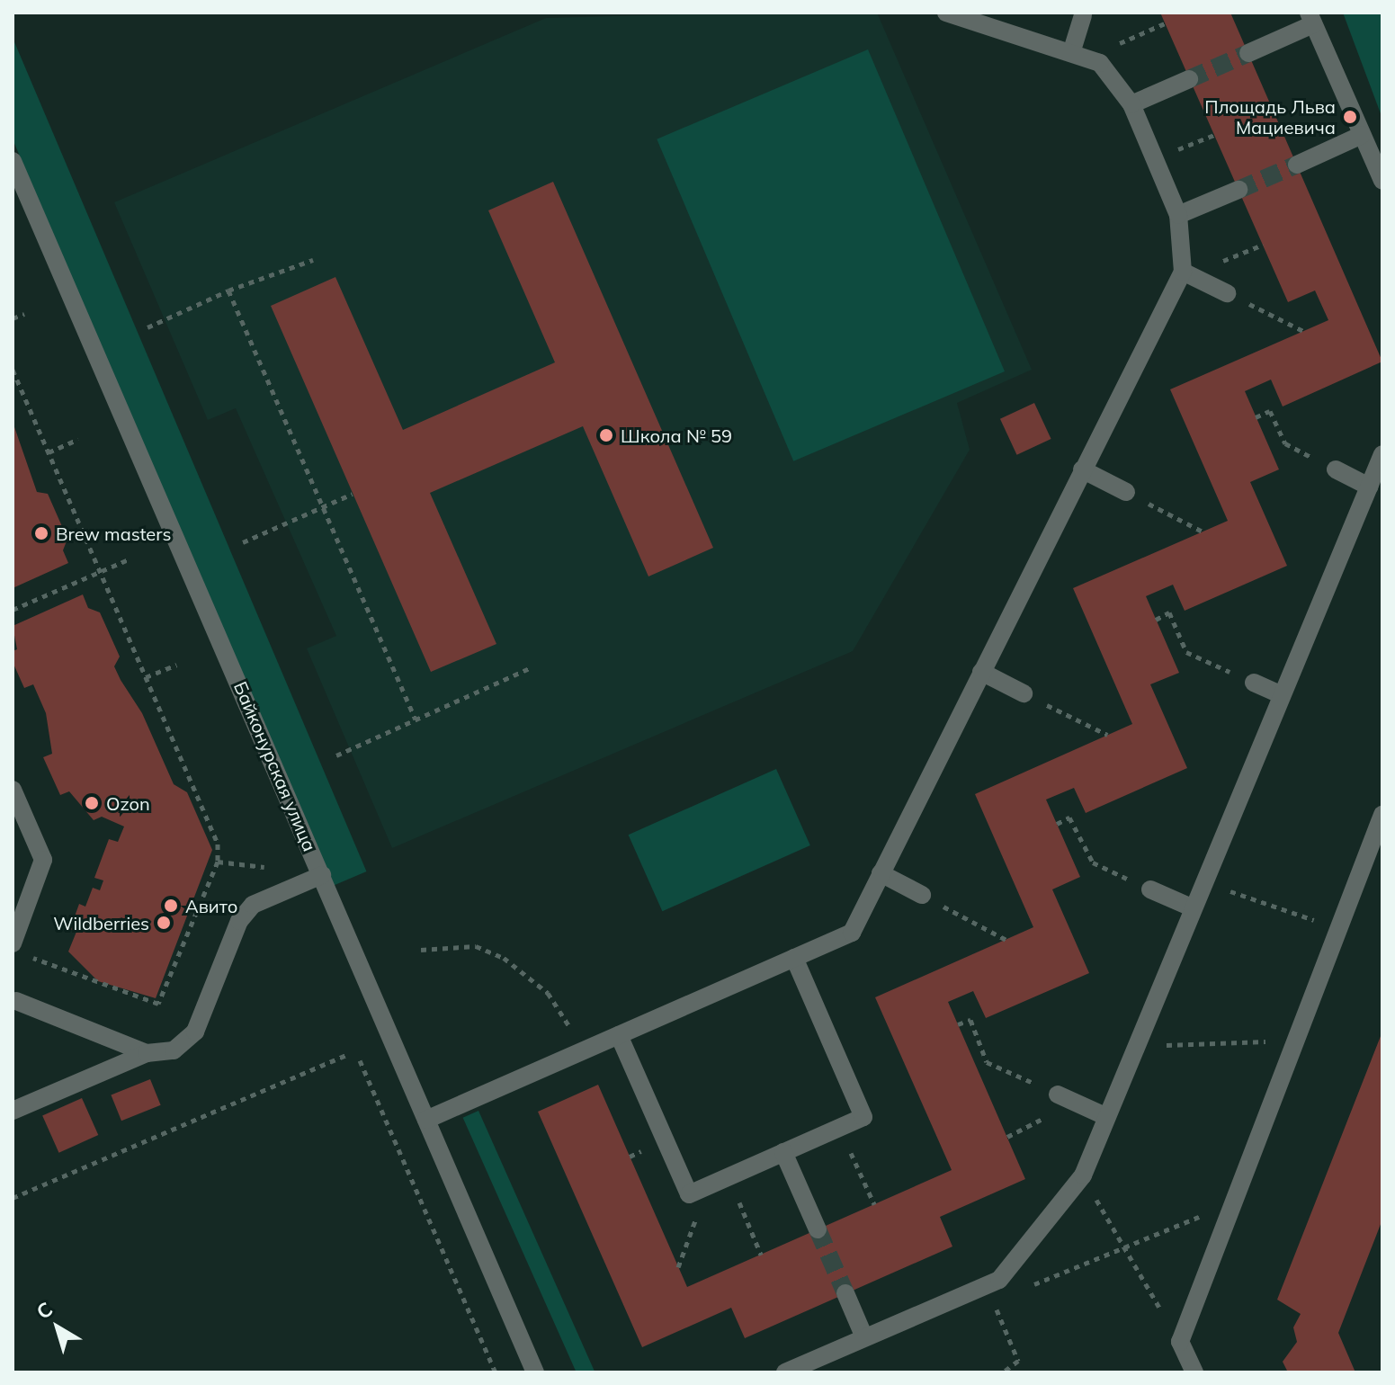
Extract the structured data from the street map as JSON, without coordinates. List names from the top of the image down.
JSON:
{
  "streets": {
    "street": ["Байконурская улица"]
  },
  "places": [
    "Площадь Льва Мациевича",
    "Школа № 59",
    "Brew masters",
    "Ozon",
    "Авито",
    "Wildberries"
  ],
  "north": "top left"
}
